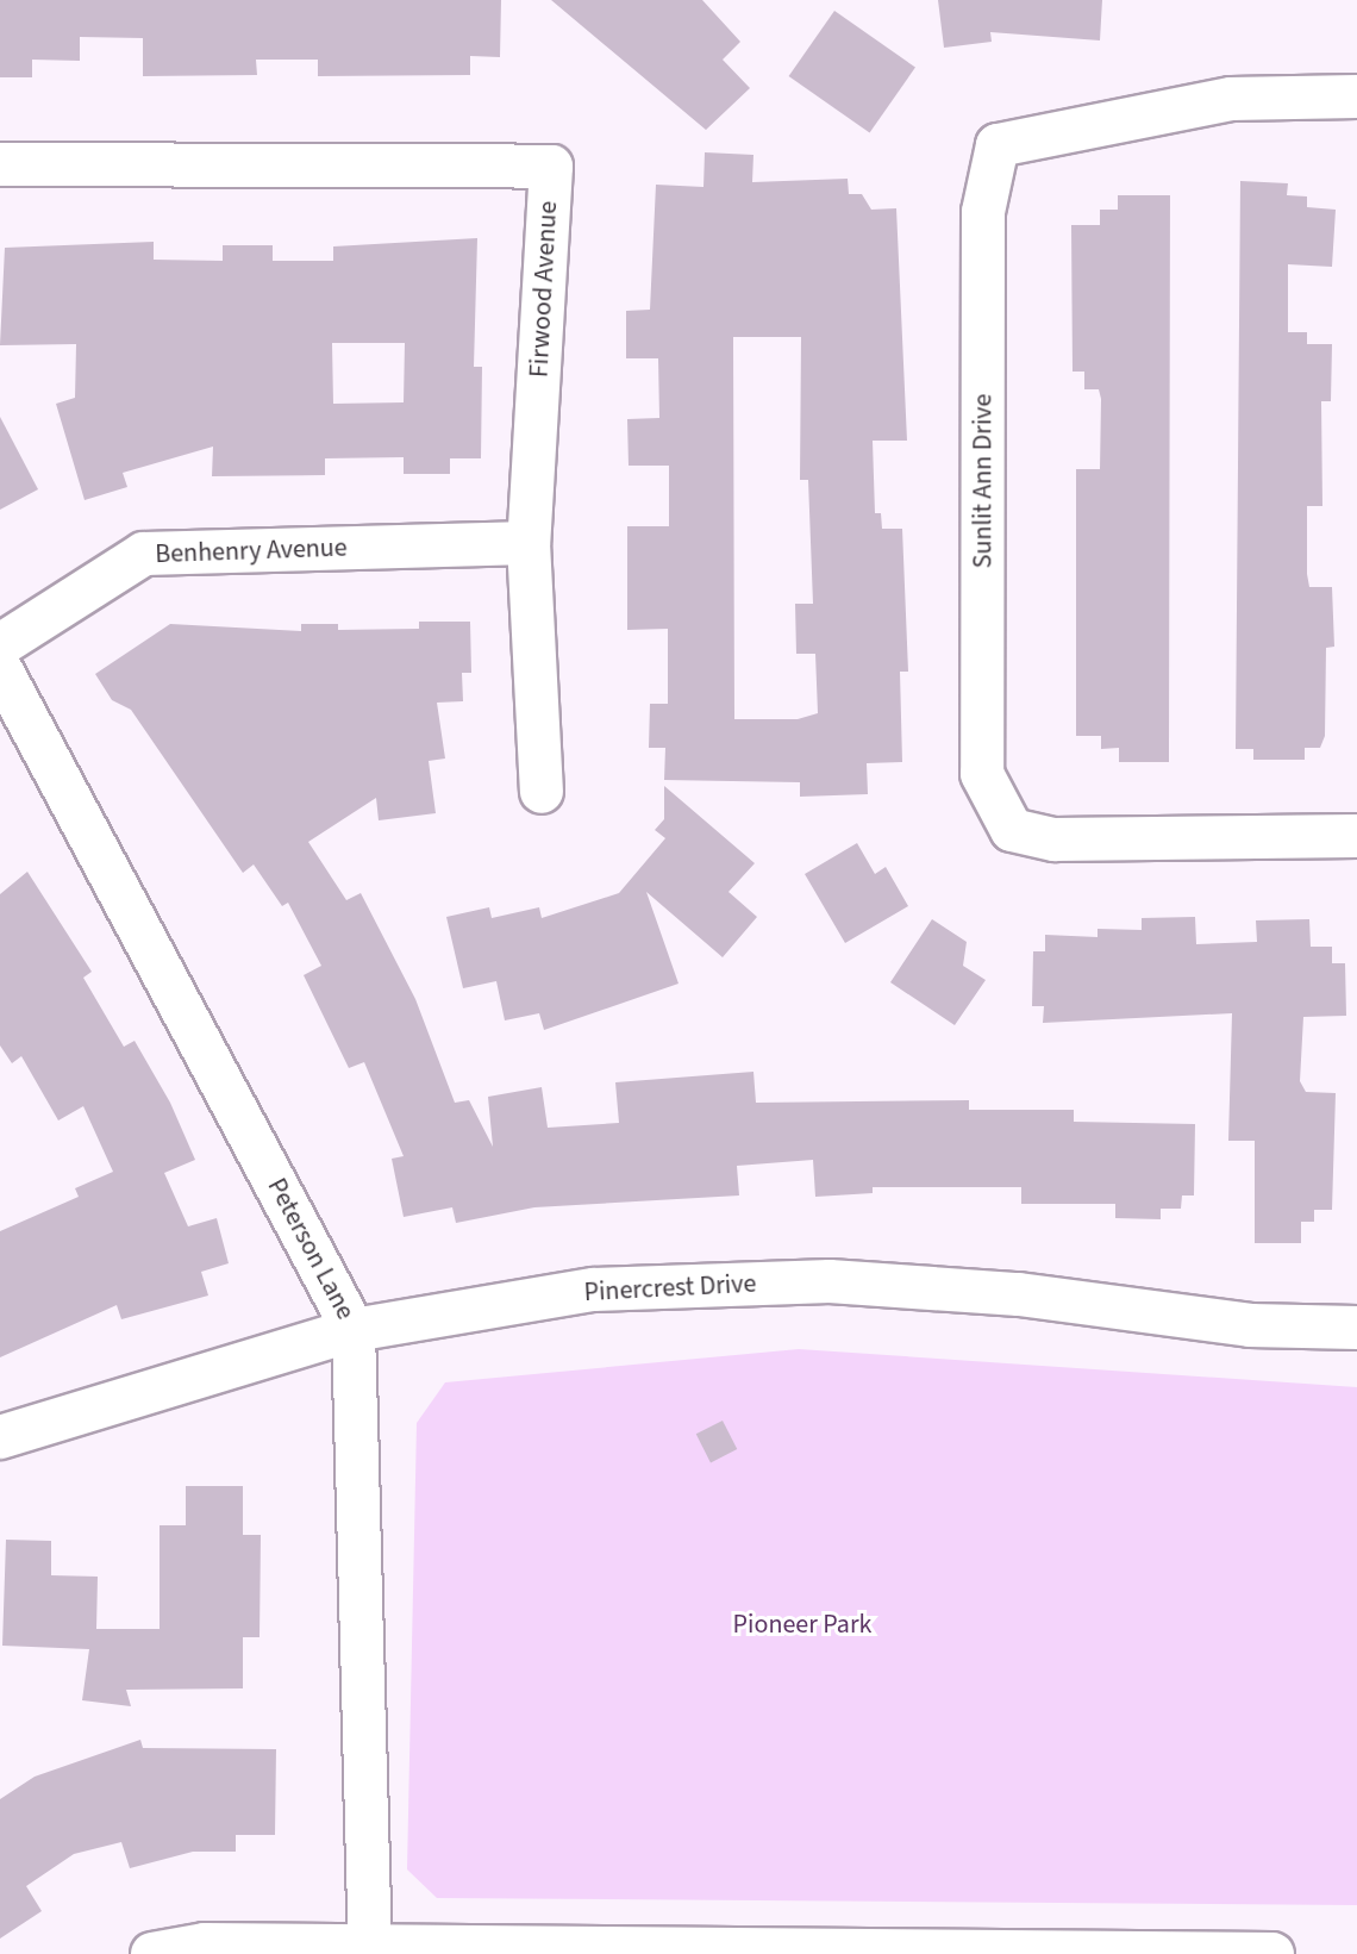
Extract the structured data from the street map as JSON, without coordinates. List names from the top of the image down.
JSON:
{
  "streets": {
    "street": [
      "Firwood Avenue",
      "Sunlit Ann Drive",
      "Benhenry Avenue",
      "Peterson Lane",
      "Pinercrest Drive"
    ]
  },
  "crossings": [
    ["Firwood Avenue", "Benhenry Avenue"],
    ["Peterson Lane", "Pinercrest Drive"]
  ],
  "parks": ["Pioneer Park"]
}
